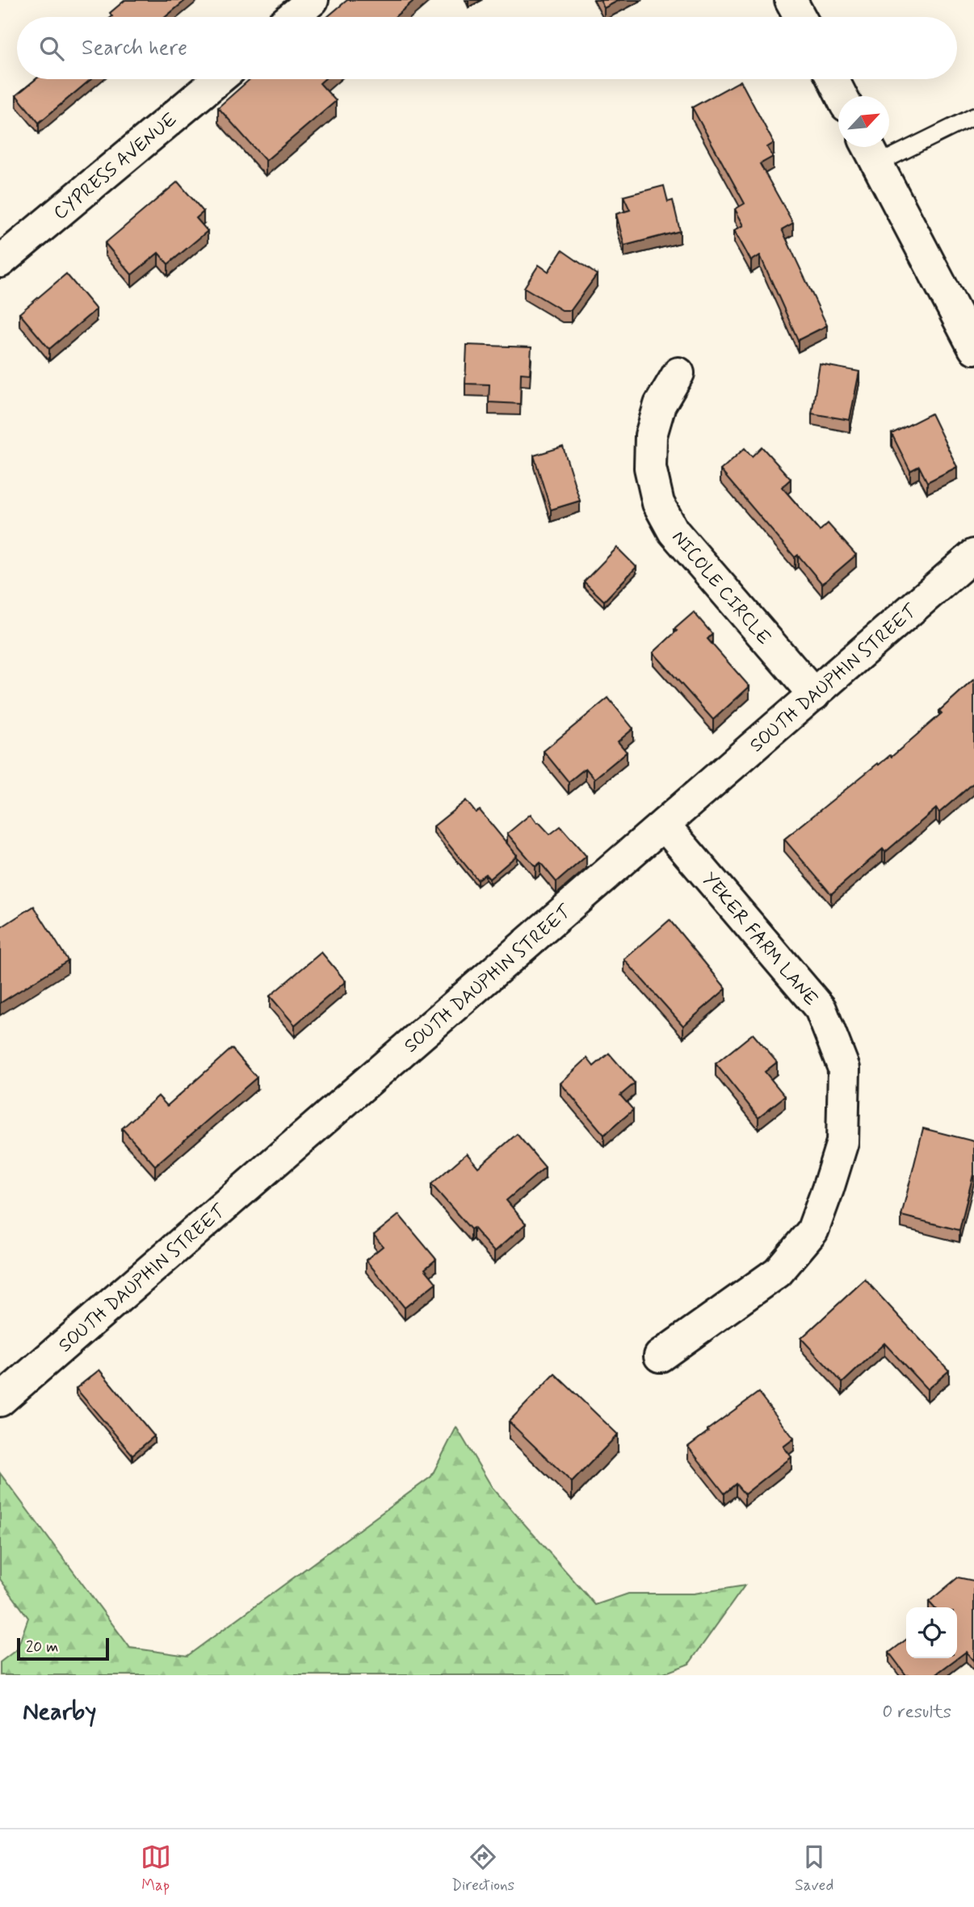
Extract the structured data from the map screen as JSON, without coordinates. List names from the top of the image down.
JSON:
{
  "streets": {
    "street": [
      "CYPRESS AVENUE",
      "NICOLE CIRCLE",
      "SOUTH DAUPHIN STREET",
      "YEKER FARM LANE"
    ]
  },
  "crossings": [
    ["NICOLE CIRCLE", "SOUTH DAUPHIN STREET"],
    ["SOUTH DAUPHIN STREET", "YEKER FARM LANE"]
  ],
  "scale_bar": "20 m",
  "north": "top right",
  "page": {
    "search": "Search here",
    "scale": "20 m",
    "heading": ["Nearby", "0 results"],
    "nav": ["Map", "Directions", "Saved"]
  }
}
